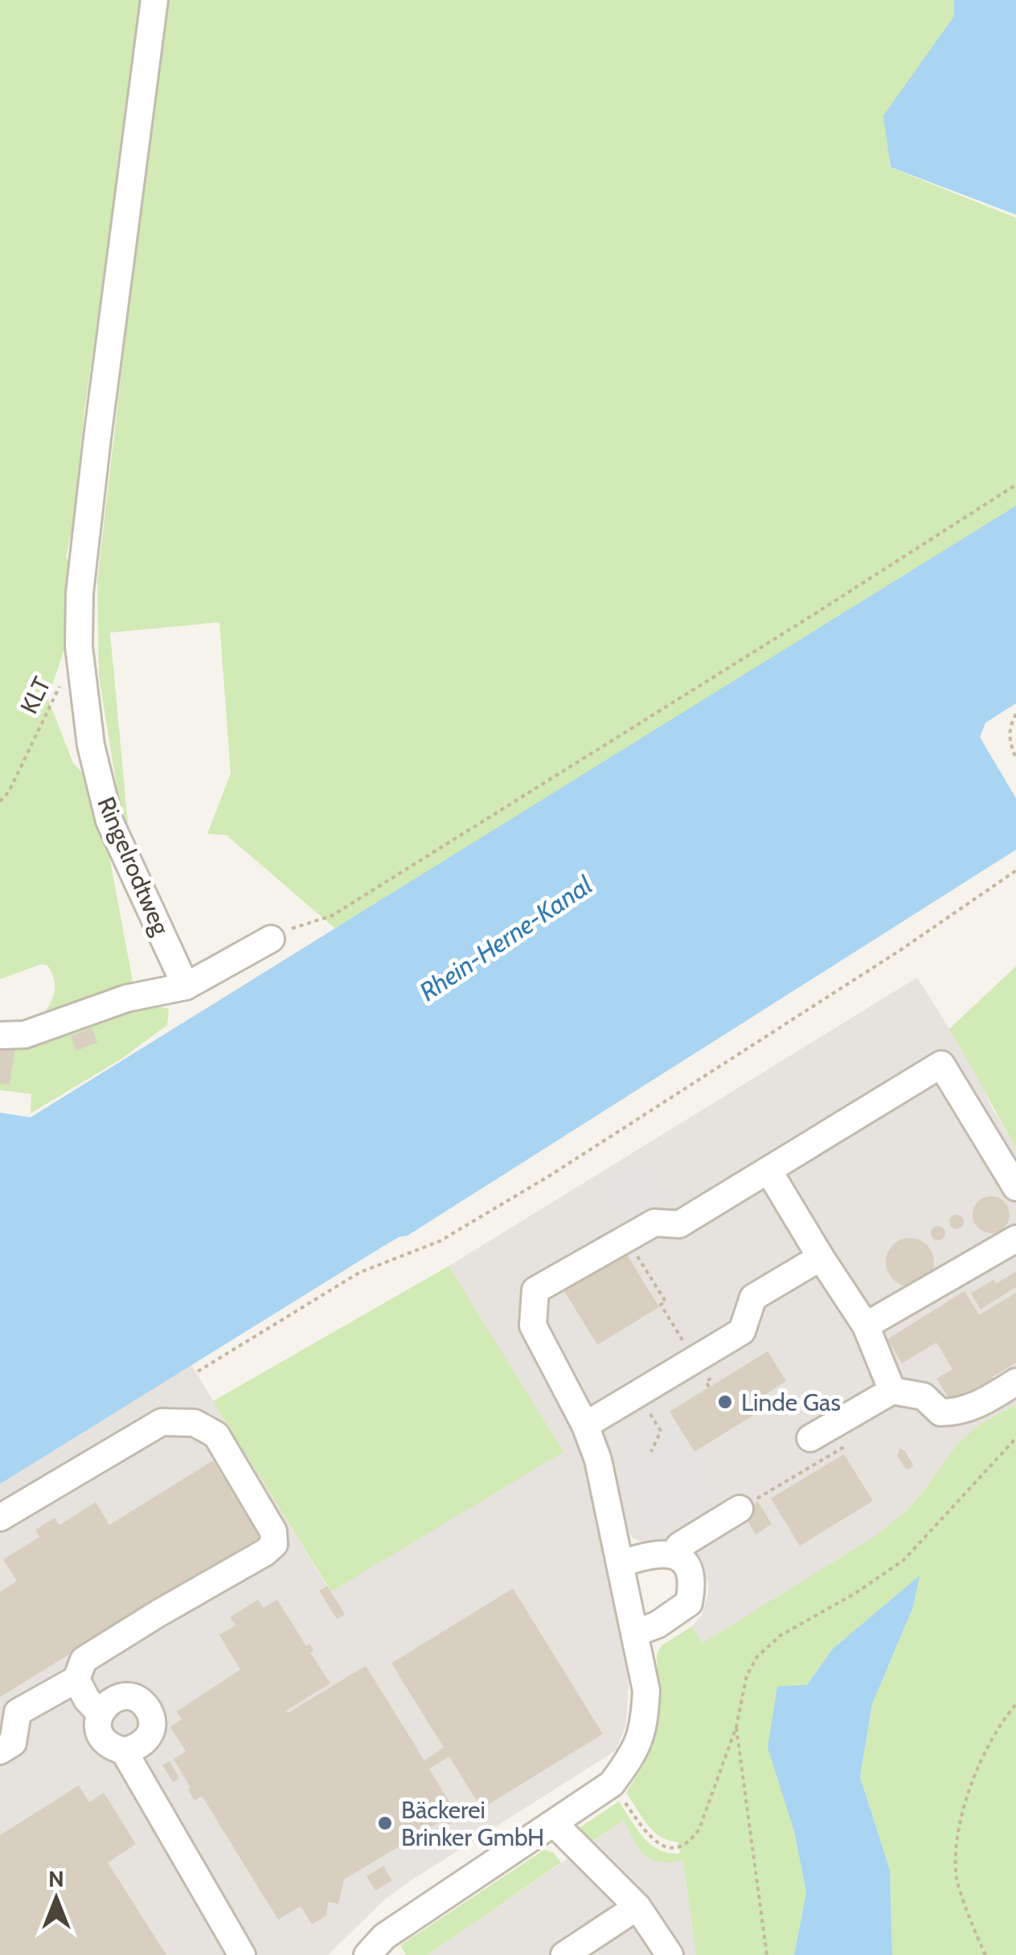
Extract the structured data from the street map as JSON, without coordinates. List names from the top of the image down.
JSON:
{
  "streets": {
    "street": ["Ringelrodtweg"],
    "path": ["KLT"]
  },
  "water": ["Rhein-Herne-Kanal"],
  "places": ["Linde Gas", "Bäckerei Brinker GmbH"],
  "north": "top"
}
